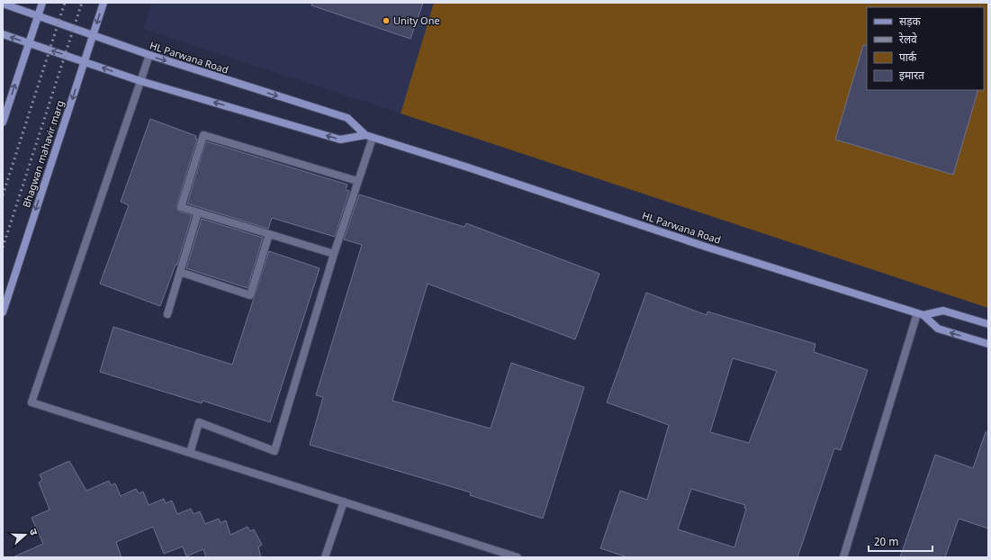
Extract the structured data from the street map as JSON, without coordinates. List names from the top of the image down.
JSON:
{
  "streets": {
    "street": ["HL Parwana Road", "Bhagwan mahavir marg"]
  },
  "crossings": [
    ["HL Parwana Road", "Bhagwan mahavir marg"]
  ],
  "places": ["Unity One"],
  "legend": [
    "सड़क",
    "रेलवे",
    "पार्क",
    "इमारत"
  ],
  "scale_bar": "20 m",
  "north": "right"
}
